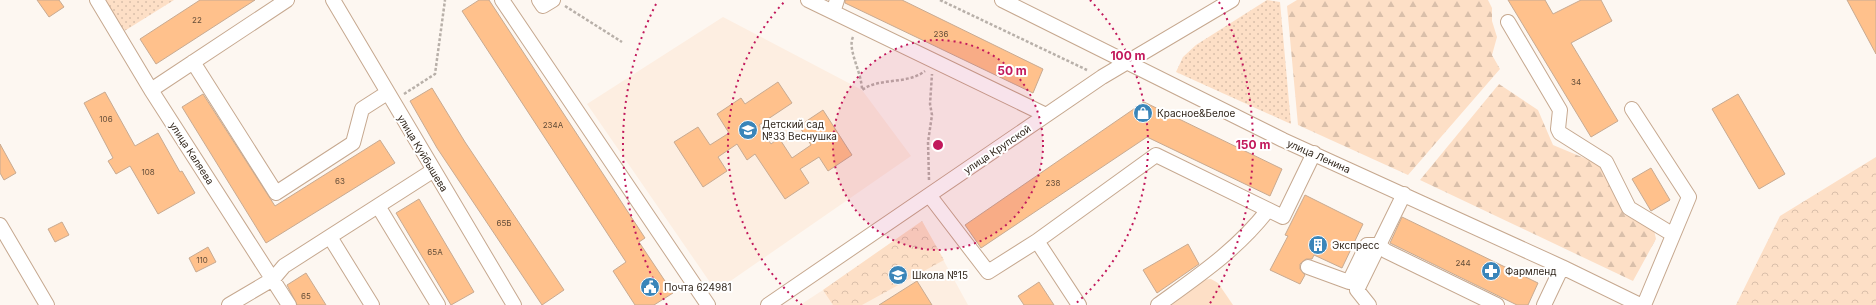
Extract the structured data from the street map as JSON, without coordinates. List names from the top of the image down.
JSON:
{
  "streets": {
    "street": [
      "улица Крупской",
      "улица Каляева",
      "улица Куйбышева",
      "улица Ленина"
    ]
  },
  "crossings": [
    ["улица Крупской", "улица Ленина"]
  ],
  "places": {
    "shop": ["Красное&Белое"],
    "school or university": ["Детский сад №33 Веснушка", "Школа №15"],
    "building": ["Экспресс"],
    "pharmacy": ["Фармленд"],
    "public building": ["Почта 624981"]
  },
  "house_numbers": [
    "22",
    "236",
    "34",
    "106",
    "234А",
    "108",
    "63",
    "238",
    "65Б",
    "65А",
    "110",
    "244",
    "65"
  ],
  "rings": ["100 m", "50 m", "150 m"]
}
